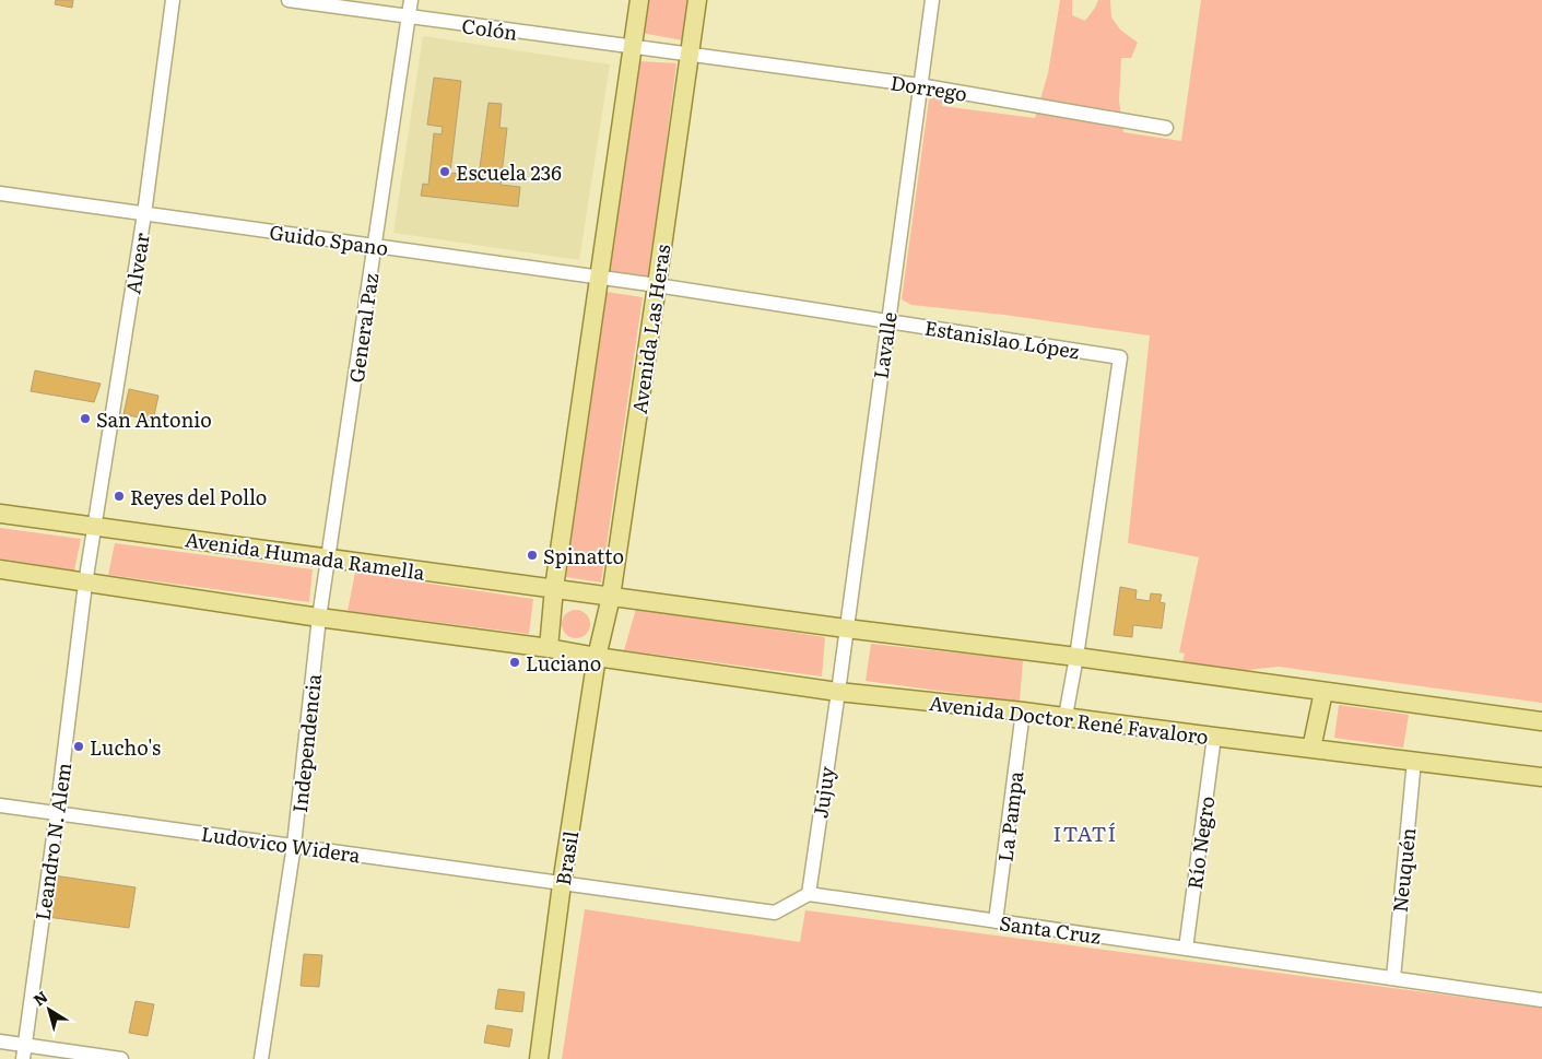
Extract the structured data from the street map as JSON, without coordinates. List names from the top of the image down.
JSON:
{
  "streets": {
    "main road": [
      "Avenida Las Heras",
      "Avenida Humada Ramella",
      "Avenida Doctor René Favaloro",
      "Brasil"
    ],
    "street": [
      "Colón",
      "Dorrego",
      "Guido Spano",
      "Alvear",
      "General Paz",
      "Estanislao López",
      "Lavalle",
      "Independencia",
      "Jujuy",
      "La Pampa",
      "Leandro N. Alem",
      "Río Negro",
      "Ludovico Widera",
      "Neuquén",
      "Santa Cruz"
    ]
  },
  "crossings": [
    ["Colón", "Dorrego"],
    ["Colón", "General Paz"],
    ["Colón", "Avenida Las Heras"],
    ["Dorrego", "Avenida Las Heras"],
    ["Dorrego", "Lavalle"],
    ["Guido Spano", "Alvear"],
    ["Guido Spano", "General Paz"],
    ["Guido Spano", "Avenida Las Heras"],
    ["Guido Spano", "Estanislao López"],
    ["Alvear", "Avenida Humada Ramella"],
    ["Alvear", "Leandro N. Alem"],
    ["General Paz", "Avenida Humada Ramella"],
    ["General Paz", "Independencia"],
    ["Avenida Las Heras", "Estanislao López"],
    ["Avenida Las Heras", "Avenida Humada Ramella"],
    ["Avenida Las Heras", "Avenida Doctor René Favaloro"],
    ["Avenida Las Heras", "Brasil"],
    ["Estanislao López", "Lavalle"],
    ["Lavalle", "Avenida Doctor René Favaloro"],
    ["Lavalle", "Jujuy"],
    ["Avenida Humada Ramella", "Independencia"],
    ["Avenida Humada Ramella", "Leandro N. Alem"],
    ["Avenida Doctor René Favaloro", "Jujuy"],
    ["Avenida Doctor René Favaloro", "La Pampa"],
    ["Avenida Doctor René Favaloro", "Río Negro"],
    ["Avenida Doctor René Favaloro", "Brasil"],
    ["Avenida Doctor René Favaloro", "Neuquén"],
    ["Independencia", "Ludovico Widera"],
    ["Jujuy", "Santa Cruz"],
    ["La Pampa", "Santa Cruz"],
    ["Leandro N. Alem", "Ludovico Widera"],
    ["Río Negro", "Santa Cruz"],
    ["Ludovico Widera", "Brasil"],
    ["Neuquén", "Santa Cruz"]
  ],
  "districts": ["ITATÍ"],
  "places": [
    "Escuela 236",
    "San Antonio",
    "Reyes del Pollo",
    "Spinatto",
    "Luciano",
    "Lucho's"
  ],
  "north": "top left"
}
